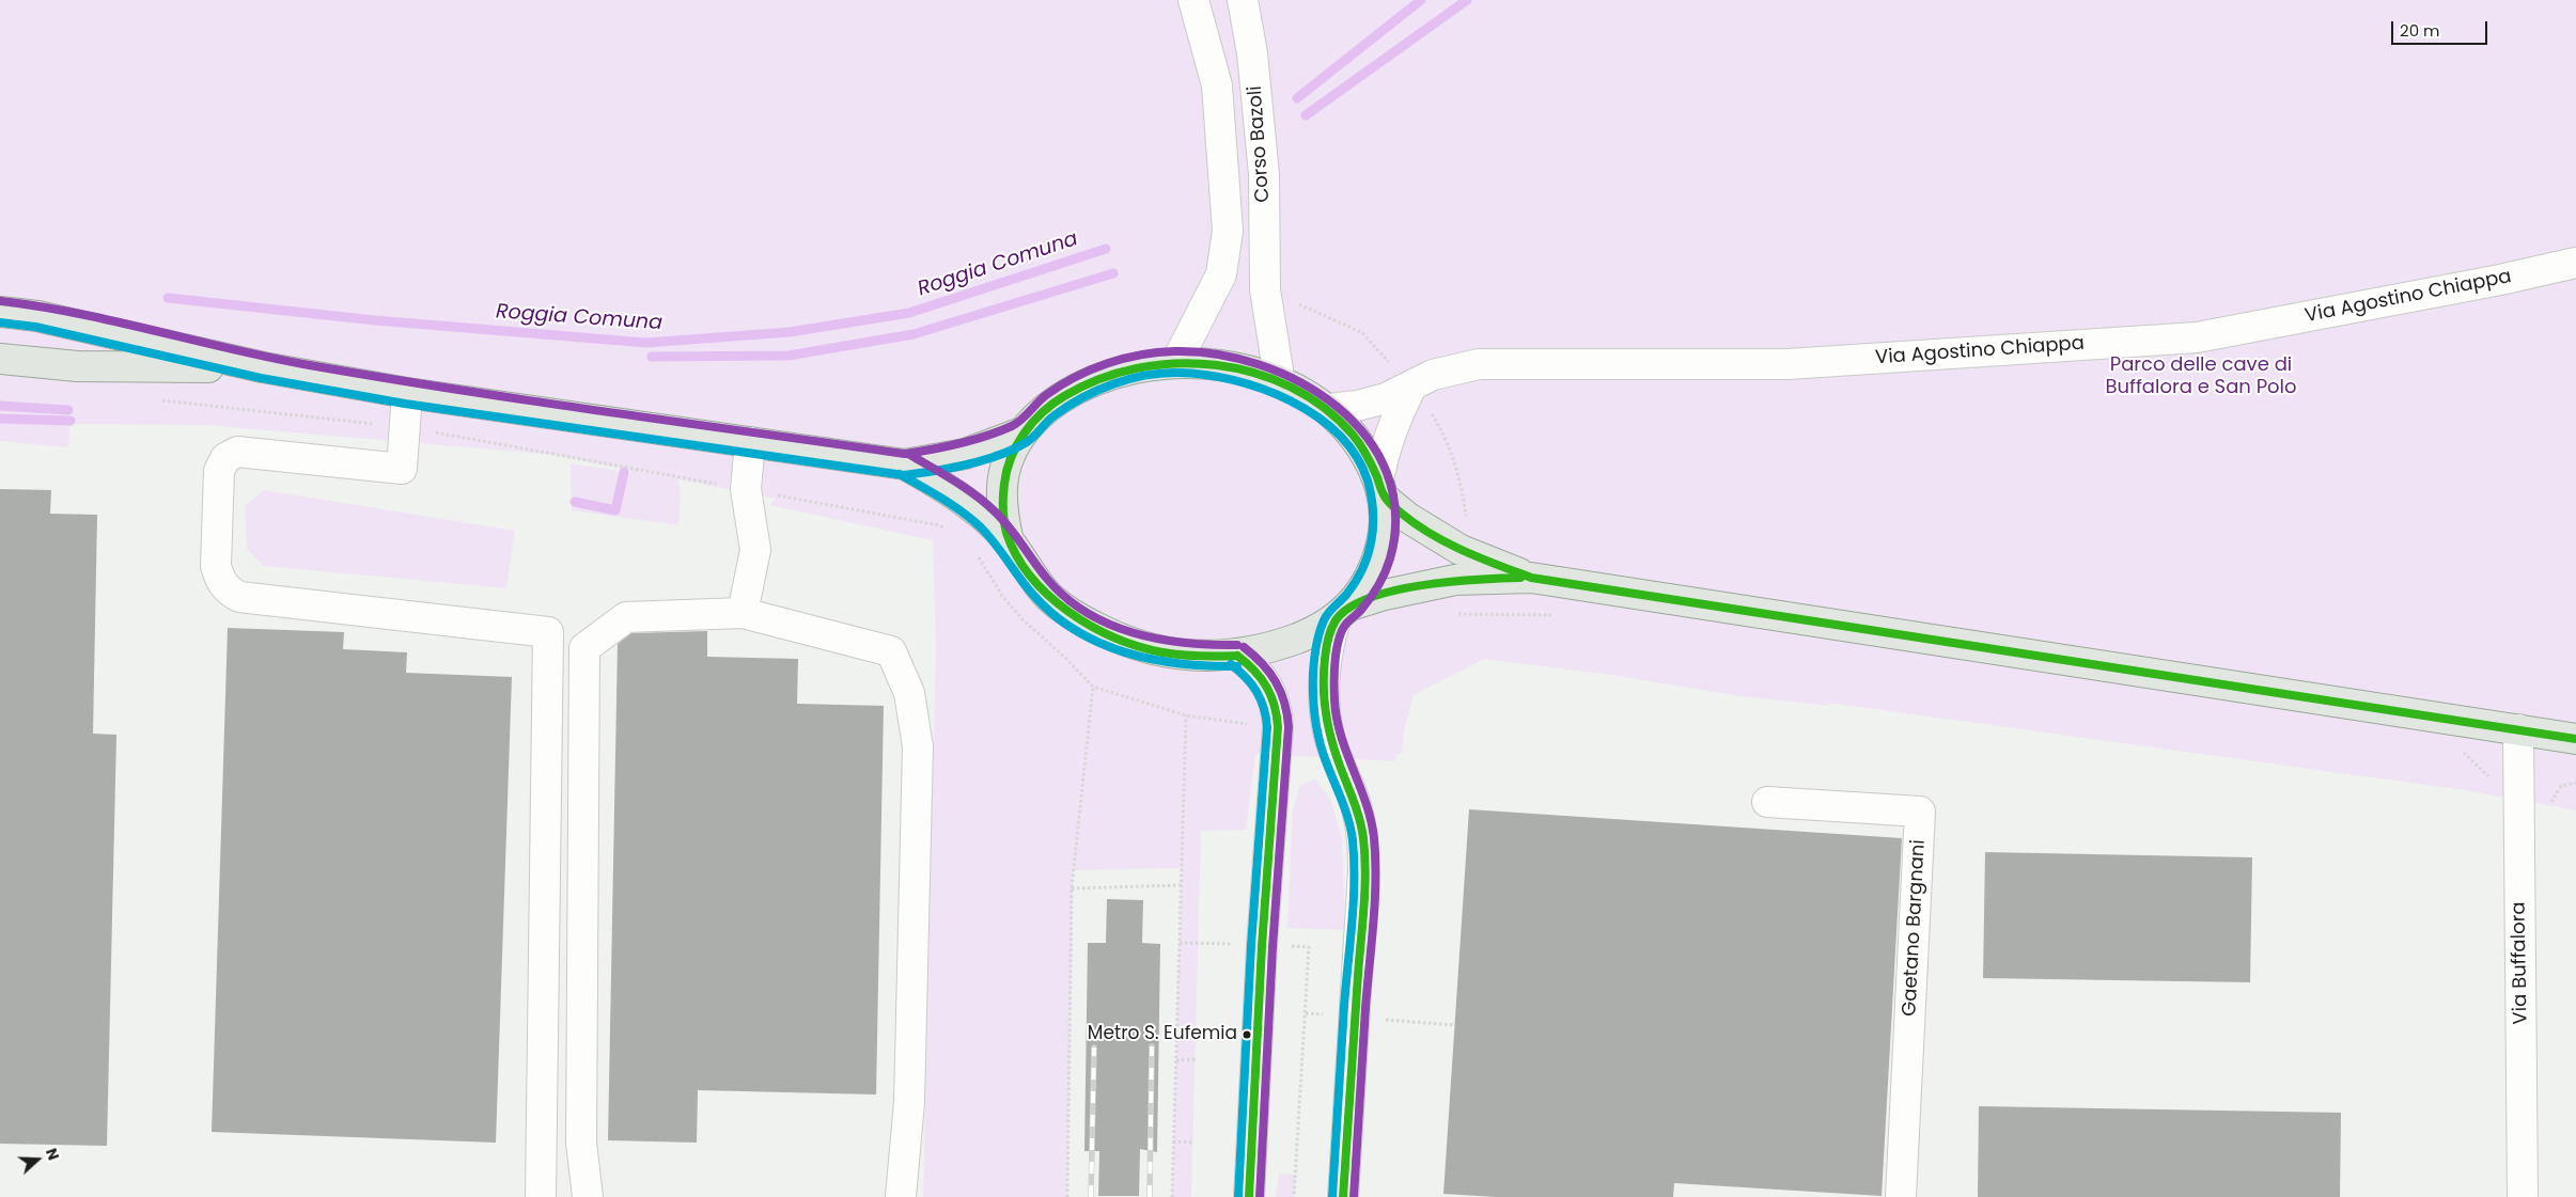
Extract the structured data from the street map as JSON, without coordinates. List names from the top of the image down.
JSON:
{
  "streets": {
    "street": [
      "Corso Bazoli",
      "Via Agostino Chiappa",
      "Gaetano Bargnani",
      "Via Buffalora"
    ]
  },
  "water": ["Roggia Comuna"],
  "parks": ["Parco delle cave di Buffalora e San Polo"],
  "places": ["Metro S. Eufemia"],
  "scale_bar": "20 m",
  "north": "right"
}
